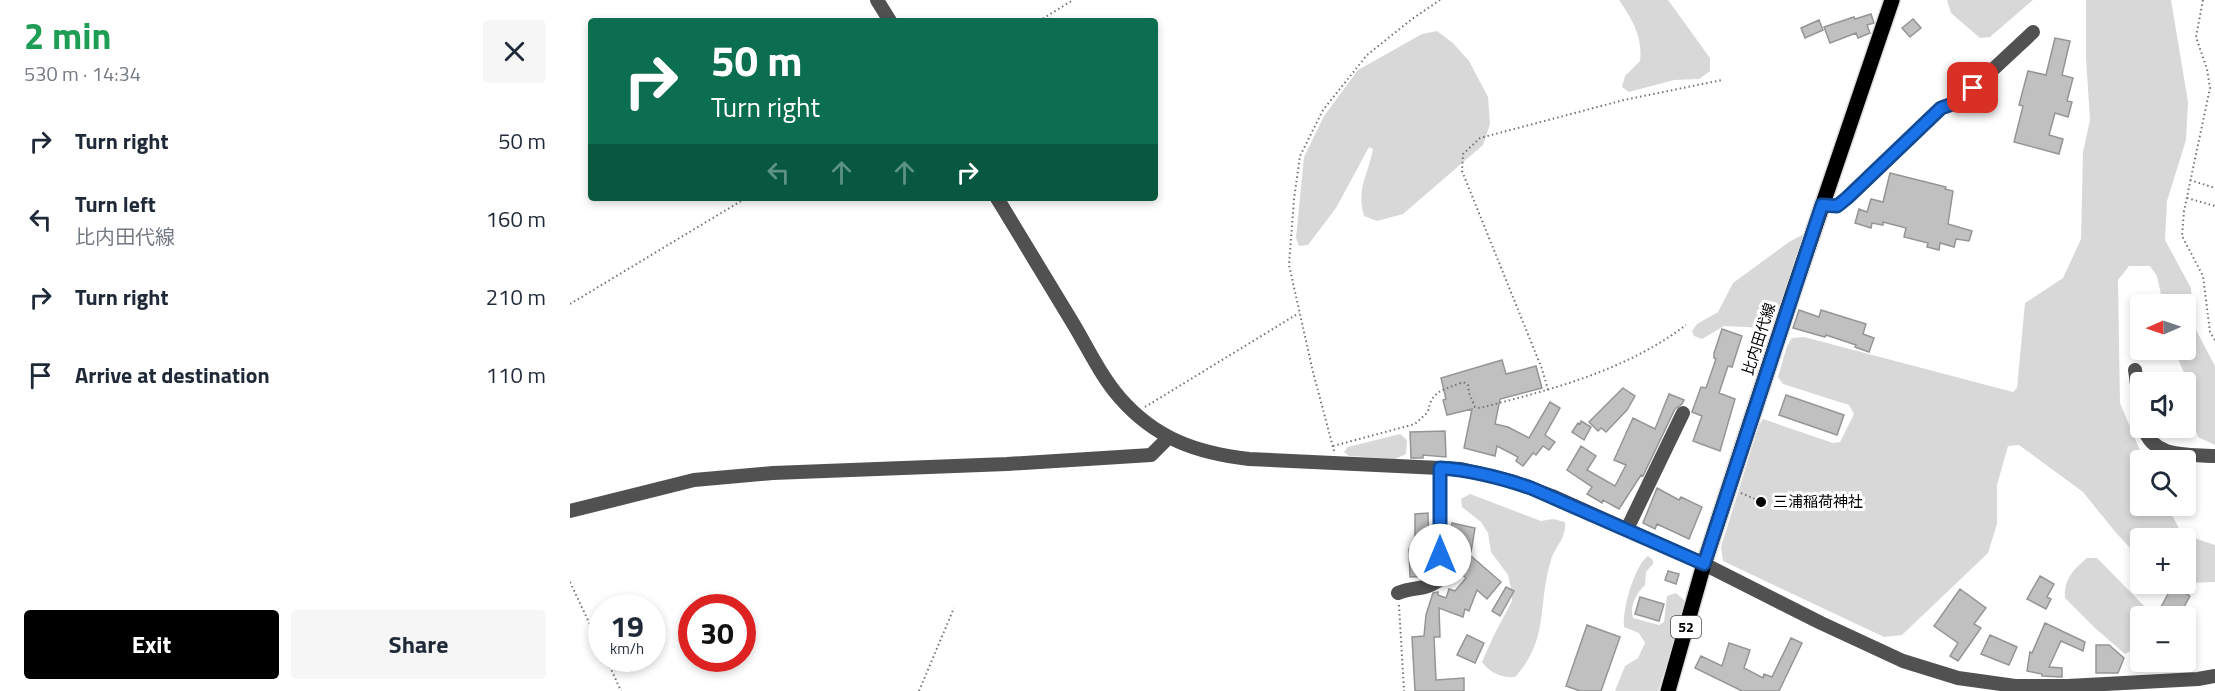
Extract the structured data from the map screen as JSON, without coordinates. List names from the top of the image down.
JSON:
{
  "streets": {
    "main road": ["比内田代線", "52"]
  },
  "places": ["三浦稲荷神社"],
  "north": "left",
  "page": {
    "heading": ["2 min", "530 m · 14:34"],
    "turn": ["50 m", "Turn right"],
    "list": [
      {
        "name": "Turn right",
        "value": "50 m"
      },
      {
        "name": "Turn left",
        "note": "比内田代線",
        "value": "160 m"
      },
      {
        "name": "Turn right",
        "value": "210 m"
      },
      {
        "name": "Arrive at destination",
        "value": "110 m"
      }
    ],
    "map_buttons": ["+", "−"],
    "speed": "19 km/h",
    "limit": "30",
    "buttons": ["Exit", "Share"]
  }
}
